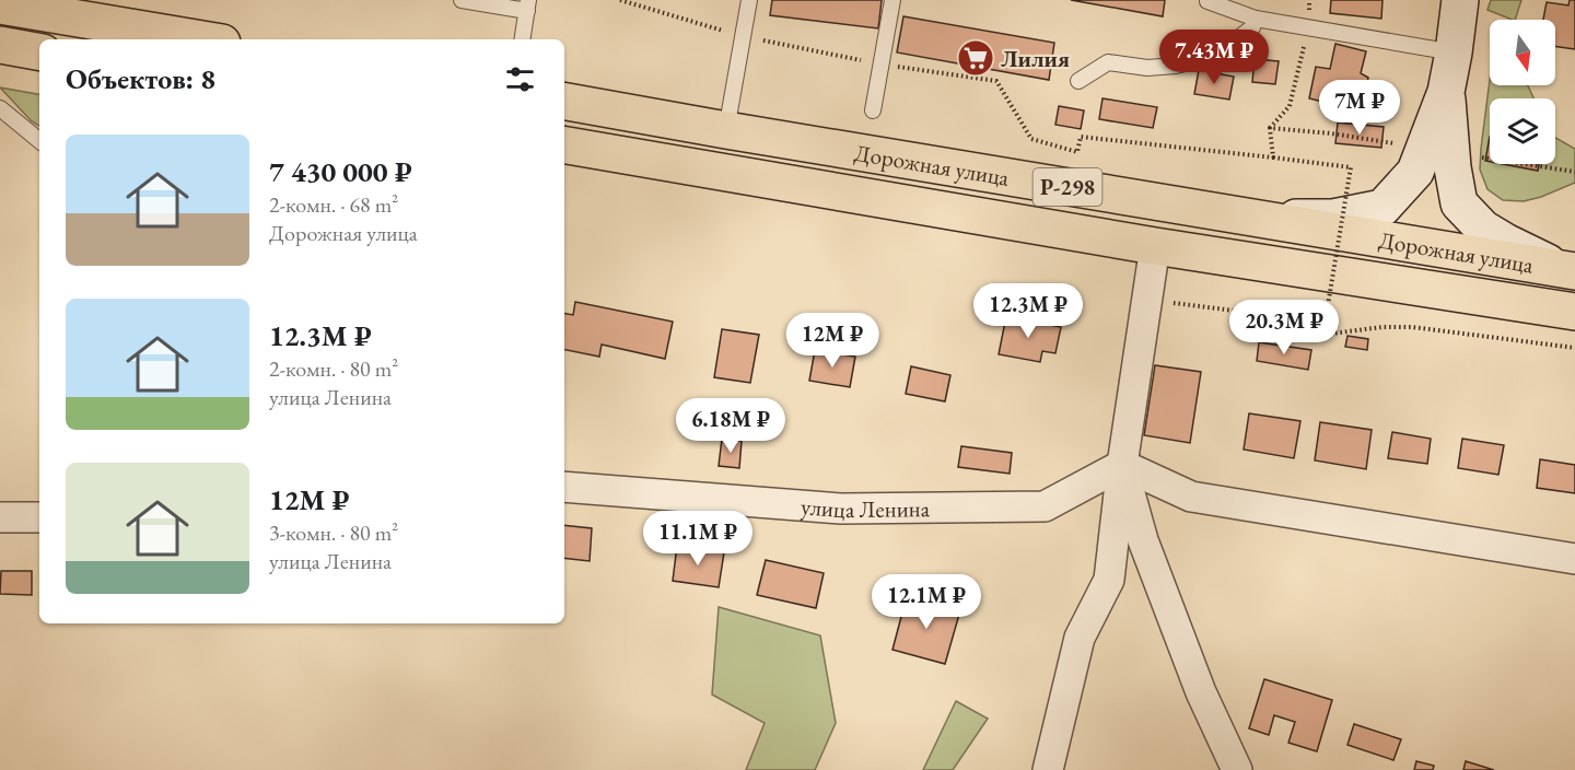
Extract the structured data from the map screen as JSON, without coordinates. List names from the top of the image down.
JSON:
{
  "streets": {
    "highway": ["Дорожная улица", "Р-298"],
    "street": ["улица Ленина"]
  },
  "places": {
    "supermarket": ["Лилия"]
  },
  "north": "bottom",
  "page": {
    "price": [
      "7.43M ₽",
      "7M ₽",
      "12.3M ₽",
      "20.3M ₽",
      "12M ₽",
      "6.18M ₽",
      "11.1M ₽",
      "12.1M ₽"
    ],
    "heading": "Объектов: 8",
    "list": [
      {
        "name": "7 430 000 ₽",
        "note": "2-комн. · 68 m² · Дорожная улица"
      },
      {
        "name": "12.3M ₽",
        "note": "2-комн. · 80 m² · улица Ленина"
      },
      {
        "name": "12M ₽",
        "note": "3-комн. · 80 m² · улица Ленина"
      }
    ]
  }
}
